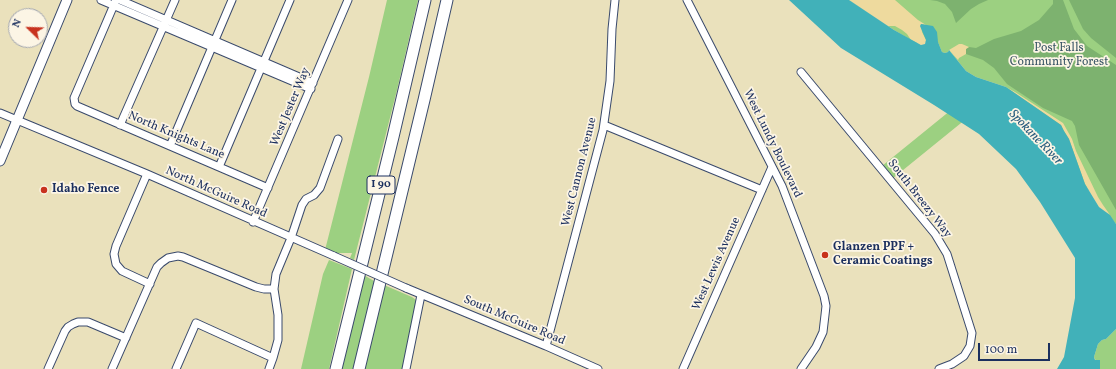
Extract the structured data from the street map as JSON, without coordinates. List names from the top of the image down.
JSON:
{
  "streets": {
    "highway": ["I 90"],
    "street": [
      "West Jester Way",
      "North Knights Lane",
      "West Lundy Boulevard",
      "West Cannon Avenue",
      "North McGuire Road",
      "South Breezy Way",
      "West Lewis Avenue",
      "South McGuire Road"
    ]
  },
  "crossings": [
    ["West Jester Way", "North Knights Lane"],
    ["West Jester Way", "North McGuire Road"],
    ["West Lundy Boulevard", "West Lewis Avenue"],
    ["West Cannon Avenue", "South McGuire Road"],
    ["North McGuire Road", "South McGuire Road"]
  ],
  "water": ["Spokane River"],
  "parks": ["Post Falls Community Forest"],
  "places": ["Idaho Fence", "Glanzen PPF + Ceramic Coatings"],
  "scale_bar": "100 m",
  "north": "top left"
}
